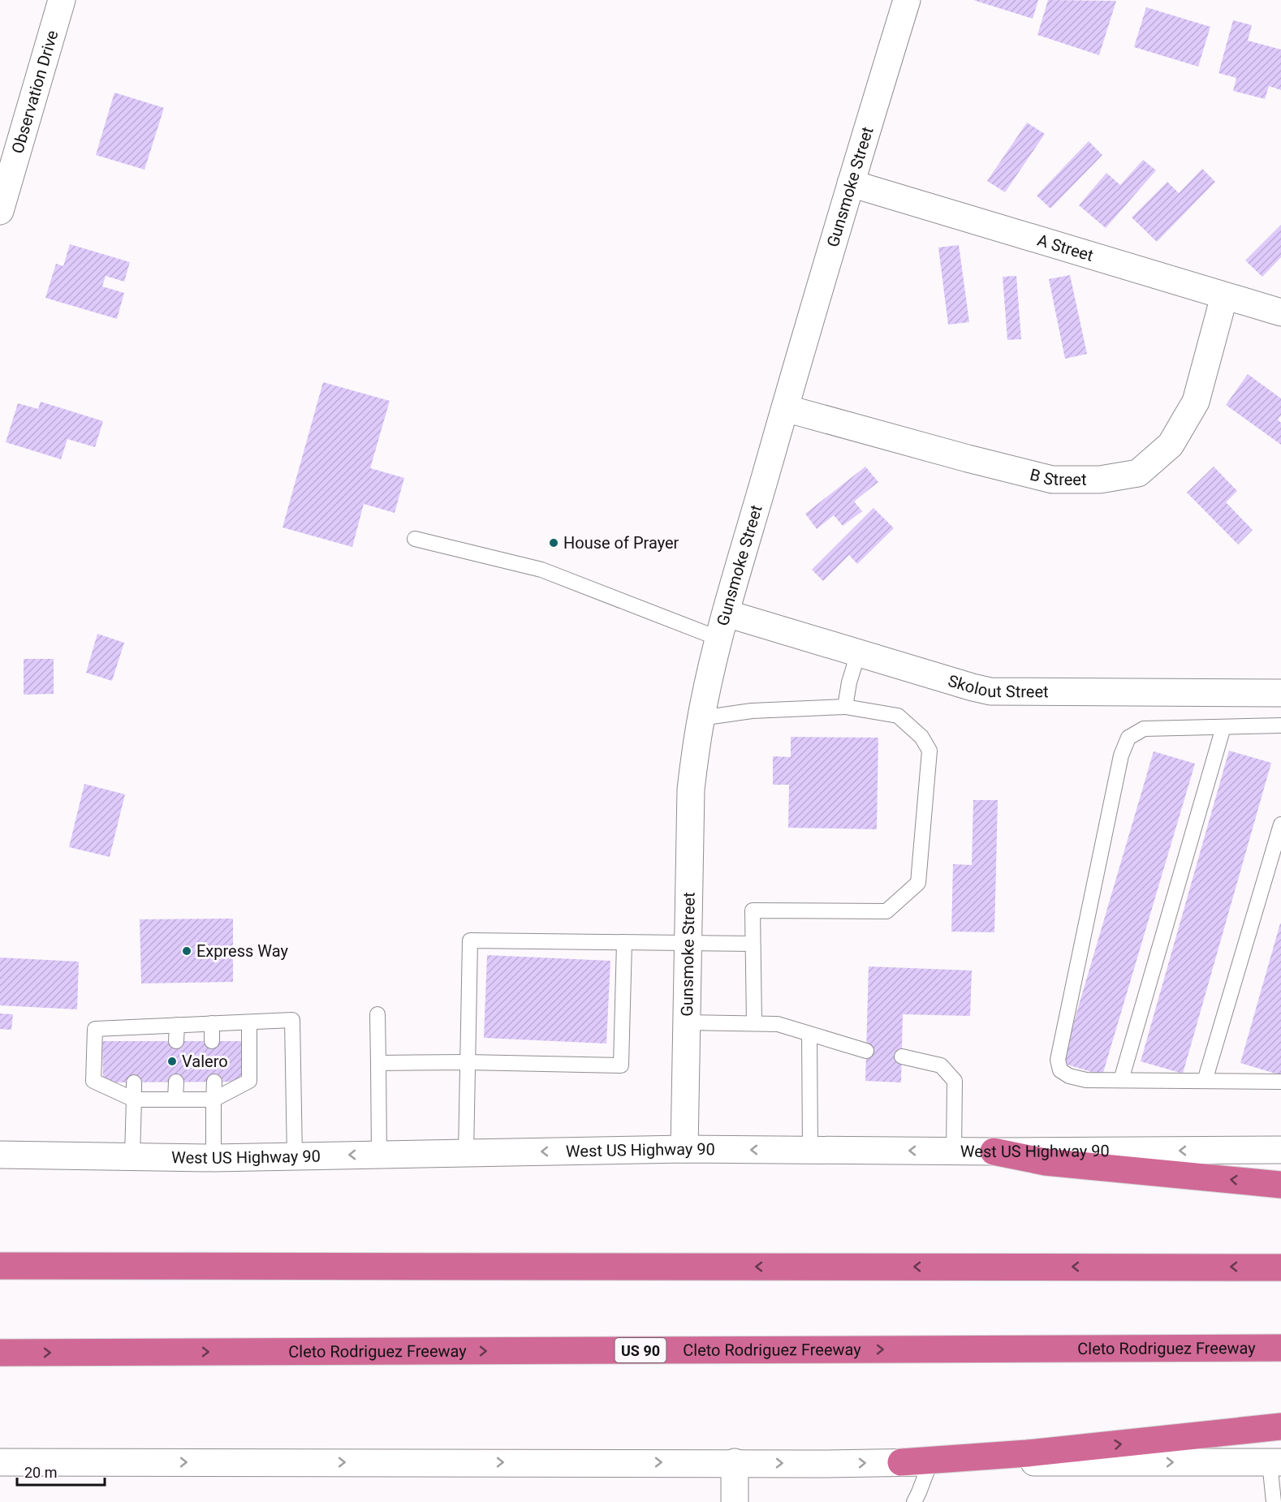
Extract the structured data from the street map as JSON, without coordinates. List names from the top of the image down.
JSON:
{
  "streets": {
    "highway": ["Cleto Rodriguez Freeway", "US 90"],
    "street": [
      "Observation Drive",
      "Gunsmoke Street",
      "A Street",
      "B Street",
      "Skolout Street",
      "West US Highway 90"
    ]
  },
  "crossings": [
    ["Gunsmoke Street", "A Street"],
    ["Gunsmoke Street", "B Street"],
    ["Gunsmoke Street", "Skolout Street"],
    ["Gunsmoke Street", "West US Highway 90"],
    ["A Street", "B Street"]
  ],
  "one_way": ["West US Highway 90"],
  "places": ["House of Prayer", "Express Way", "Valero"],
  "scale_bar": "20 m"
}
